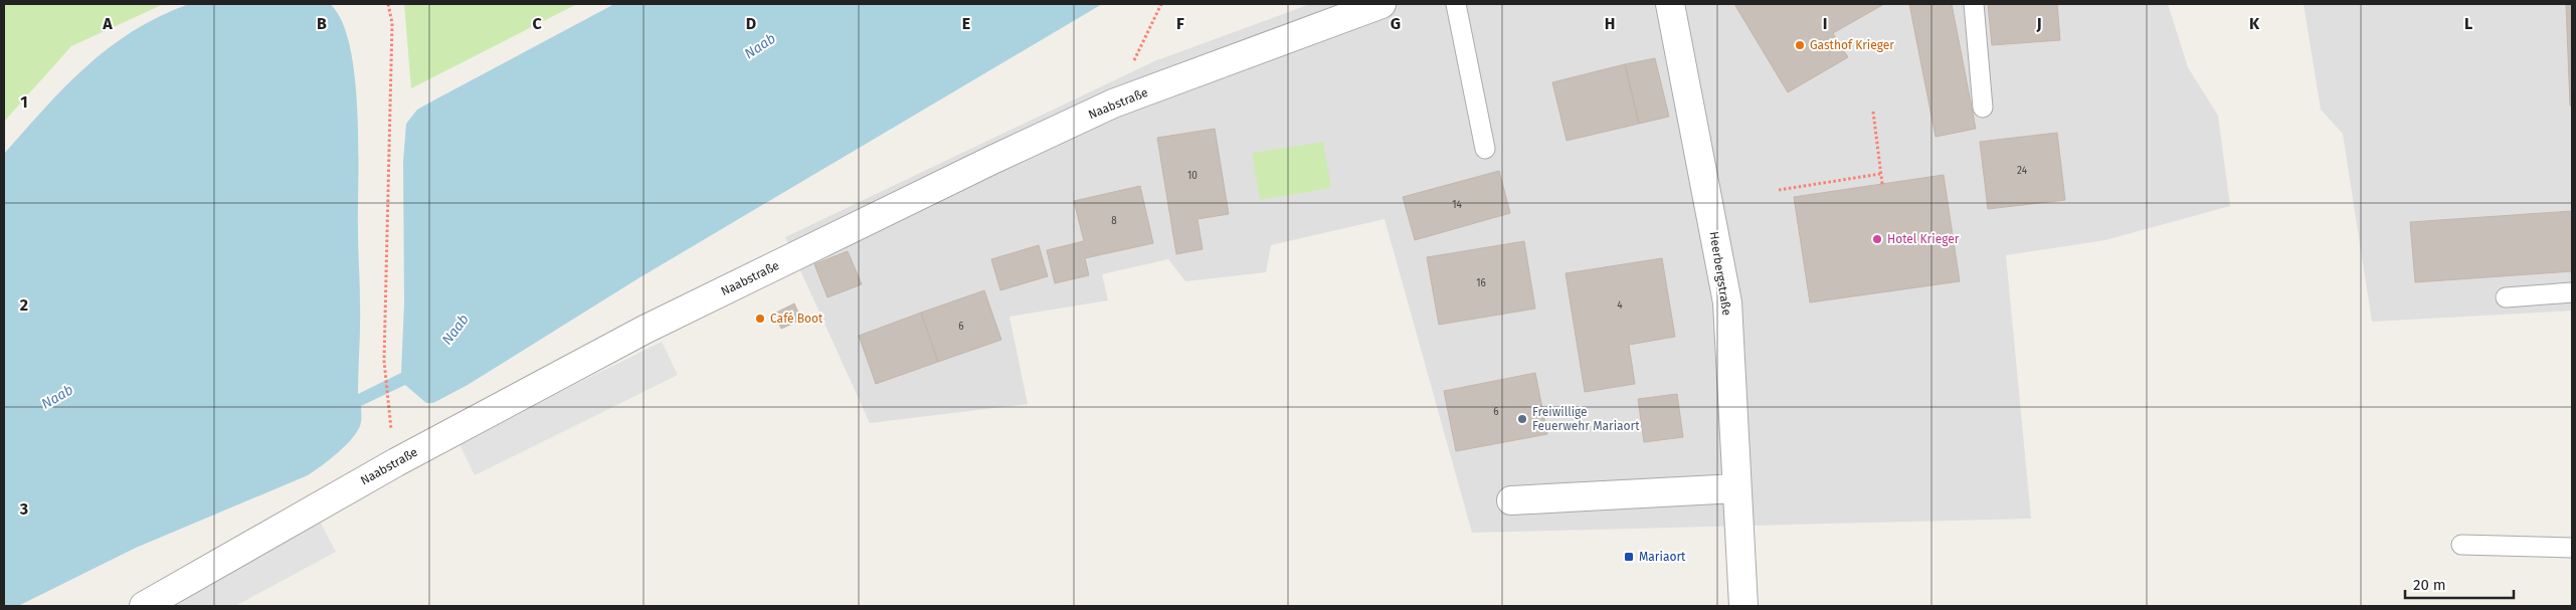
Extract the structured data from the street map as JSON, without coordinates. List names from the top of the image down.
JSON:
{
  "streets": {
    "street": ["Naabstraße", "Heerbergstraße"]
  },
  "water": ["Naab"],
  "places": {
    "other": [
      "Gasthof Krieger",
      "Hotel Krieger",
      "Café Boot",
      "Freiwillige Feuerwehr Mariaort"
    ],
    "transit": ["Mariaort"]
  },
  "house_numbers": [
    "24",
    "10",
    "14",
    "8",
    "16",
    "4",
    "6",
    "6"
  ],
  "scale_bar": "20 m",
  "grid": {
    "columns": [
      "A",
      "B",
      "C",
      "D",
      "E",
      "F",
      "G",
      "H",
      "I",
      "J",
      "K",
      "L"
    ],
    "rows": ["1", "2", "3"]
  }
}
